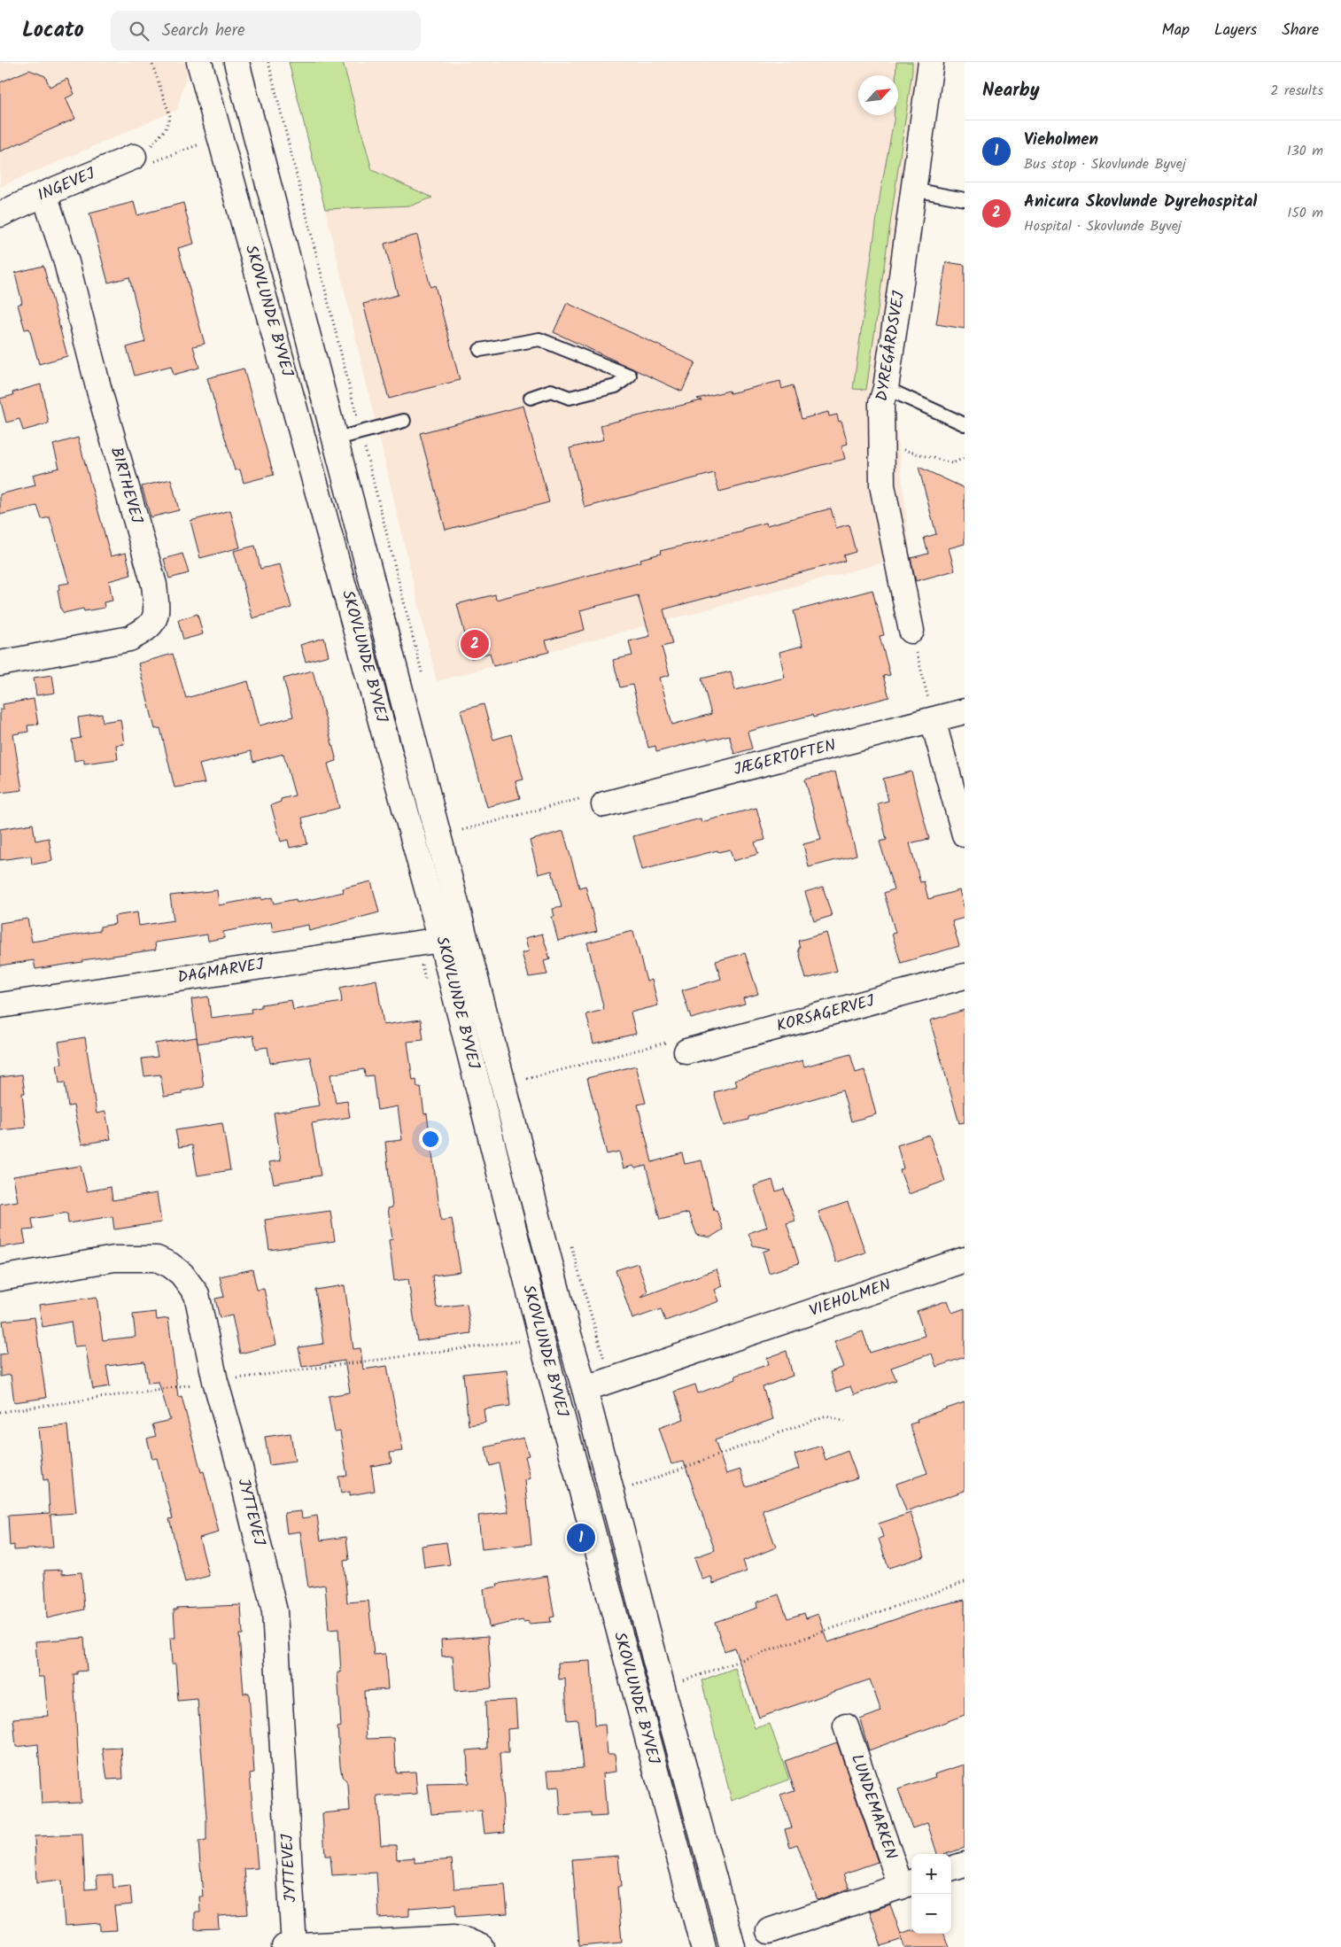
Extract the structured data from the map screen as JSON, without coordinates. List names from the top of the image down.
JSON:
{
  "streets": {
    "street": [
      "INGEVEJ",
      "SKOVLUNDE BYVEJ",
      "DYREGÅRDSVEJ",
      "BIRTHEVEJ",
      "JÆGERTOFTEN",
      "DAGMARVEJ",
      "KORSAGERVEJ",
      "VIEHOLMEN",
      "JYTTEVEJ",
      "LUNDEMARKEN"
    ]
  },
  "crossings": [
    ["INGEVEJ", "BIRTHEVEJ"],
    ["SKOVLUNDE BYVEJ", "DAGMARVEJ"],
    ["SKOVLUNDE BYVEJ", "VIEHOLMEN"]
  ],
  "north": "top right",
  "page": {
    "header": "Locato",
    "search": "Search here",
    "nav": ["Map", "Layers", "Share"],
    "heading": ["Nearby", "2 results"],
    "list": [
      {
        "mark": "1",
        "name": "Vieholmen",
        "note": "Bus stop · Skovlunde Byvej",
        "value": "130 m"
      },
      {
        "mark": "2",
        "name": "Anicura Skovlunde Dyrehospital",
        "note": "Hospital · Skovlunde Byvej",
        "value": "150 m"
      }
    ],
    "pins": ["2", "1"],
    "map_buttons": ["+", "−"]
  }
}
